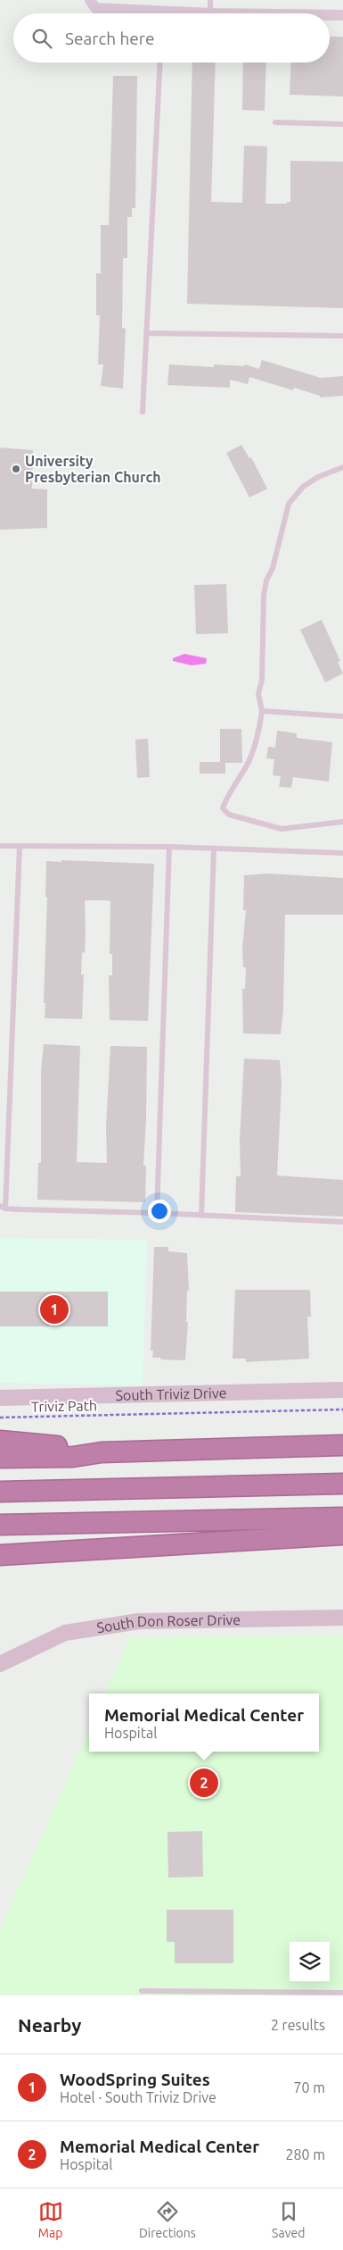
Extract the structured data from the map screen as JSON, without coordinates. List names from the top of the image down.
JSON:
{
  "streets": {
    "street": ["South Triviz Drive", "South Don Roser Drive"],
    "path": ["Triviz Path"]
  },
  "places": ["University Presbyterian Church"],
  "page": {
    "search": "Search here",
    "pins": ["1", "2"],
    "popup": ["Memorial Medical Center", "Hospital"],
    "heading": ["Nearby", "2 results"],
    "list": [
      {
        "mark": "1",
        "name": "WoodSpring Suites",
        "note": "Hotel · South Triviz Drive",
        "value": "70 m"
      },
      {
        "mark": "2",
        "name": "Memorial Medical Center",
        "note": "Hospital",
        "value": "280 m"
      }
    ],
    "nav": ["Map", "Directions", "Saved"]
  }
}
